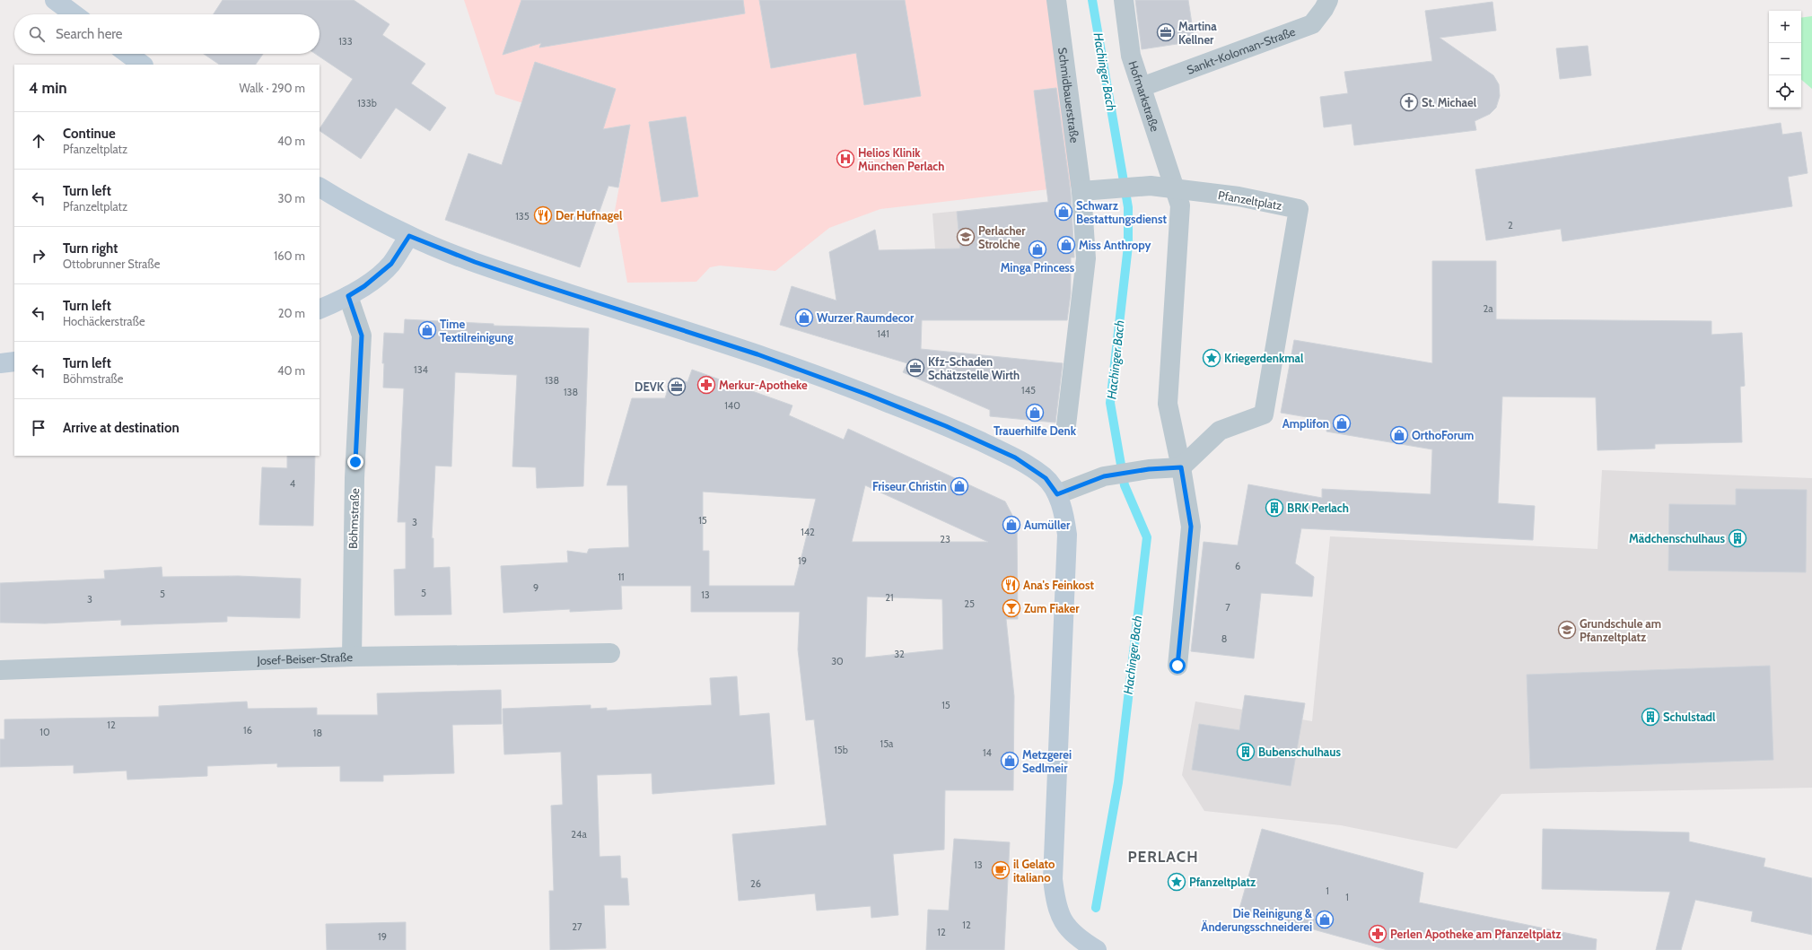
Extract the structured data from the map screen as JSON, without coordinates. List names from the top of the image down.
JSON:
{
  "streets": {
    "street": [
      "Sankt-Koloman-Straße",
      "Schmidbauerstraße",
      "Hofmarkstraße",
      "Pfanzeltplatz",
      "Böhmstraße",
      "Josef-Beiser-Straße"
    ]
  },
  "crossings": [
    ["Sankt-Koloman-Straße", "Hofmarkstraße"],
    ["Hofmarkstraße", "Pfanzeltplatz"],
    ["Böhmstraße", "Josef-Beiser-Straße"]
  ],
  "districts": ["PERLACH"],
  "water": ["Hachinger Bach"],
  "places": {
    "office": ["Martina Kellner", "Kfz-Schaden Schätzstelle Wirth", "DEVK"],
    "church": ["St. Michael"],
    "hospital": ["Helios Klinik München Perlach"],
    "shop": [
      "Schwarz Bestattungsdienst",
      "Miss Anthropy",
      "Minga Princess",
      "Wurzer Raumdecor",
      "Time Textilreinigung",
      "Trauerhilfe Denk",
      "Amplifon",
      "OrthoForum",
      "Friseur Christin",
      "Aumüller",
      "Metzgerei Sedlmeir",
      "Die Reinigung & Änderungsschneiderei"
    ],
    "restaurant": ["Der Hufnagel", "Ana's Feinkost"],
    "school or university": ["Perlacher Strolche", "Grundschule am Pfanzeltplatz"],
    "place": ["Kriegerdenkmal", "Pfanzeltplatz"],
    "pharmacy": ["Merkur-Apotheke", "Perlen Apotheke am Pfanzeltplatz"],
    "building": [
      "BRK Perlach",
      "Mädchenschulhaus",
      "Schulstadl",
      "Bubenschulhaus"
    ],
    "bar": ["Zum Fiaker"],
    "cafe": ["il Gelato italiano"]
  },
  "house_numbers": [
    "133",
    "133b",
    "135",
    "2",
    "2a",
    "141",
    "134",
    "138",
    "145",
    "138",
    "140",
    "4",
    "15",
    "3",
    "142",
    "23",
    "19",
    "6",
    "11",
    "9",
    "5",
    "5",
    "13",
    "21",
    "3",
    "25",
    "7",
    "8",
    "32",
    "30",
    "15",
    "12",
    "16",
    "10",
    "18",
    "15a",
    "15b",
    "14",
    "24a",
    "13",
    "26",
    "1",
    "1",
    "12",
    "27",
    "12",
    "19"
  ],
  "page": {
    "map_buttons": ["+", "−"],
    "search": "Search here",
    "heading": ["4 min", "Walk · 290 m"],
    "list": [
      ["Continue", "Pfanzeltplatz", "40 m"],
      ["Turn left", "Pfanzeltplatz", "30 m"],
      ["Turn right", "Ottobrunner Straße", "160 m"],
      ["Turn left", "Hochäckerstraße", "20 m"],
      ["Turn left", "Böhmstraße", "40 m"],
      "Arrive at destination"
    ]
  }
}
